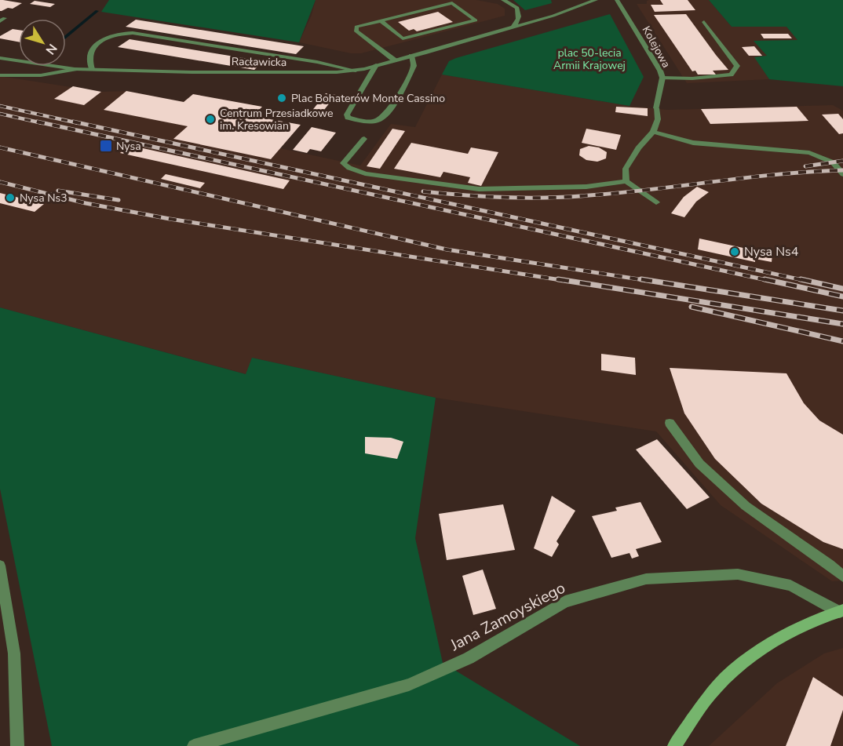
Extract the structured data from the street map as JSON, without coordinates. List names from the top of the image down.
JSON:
{
  "streets": {
    "street": ["Kolejowa", "Racławicka", "Jana Zamoyskiego"]
  },
  "parks": ["plac 50-lecia Armii Krajowej"],
  "places": {
    "other": [
      "Plac Bohaterów Monte Cassino",
      "Centrum Przesiadkowe im. Kresowian",
      "Nysa Ns3",
      "Nysa Ns4"
    ],
    "transit": ["Nysa"]
  },
  "north": "bottom right"
}
